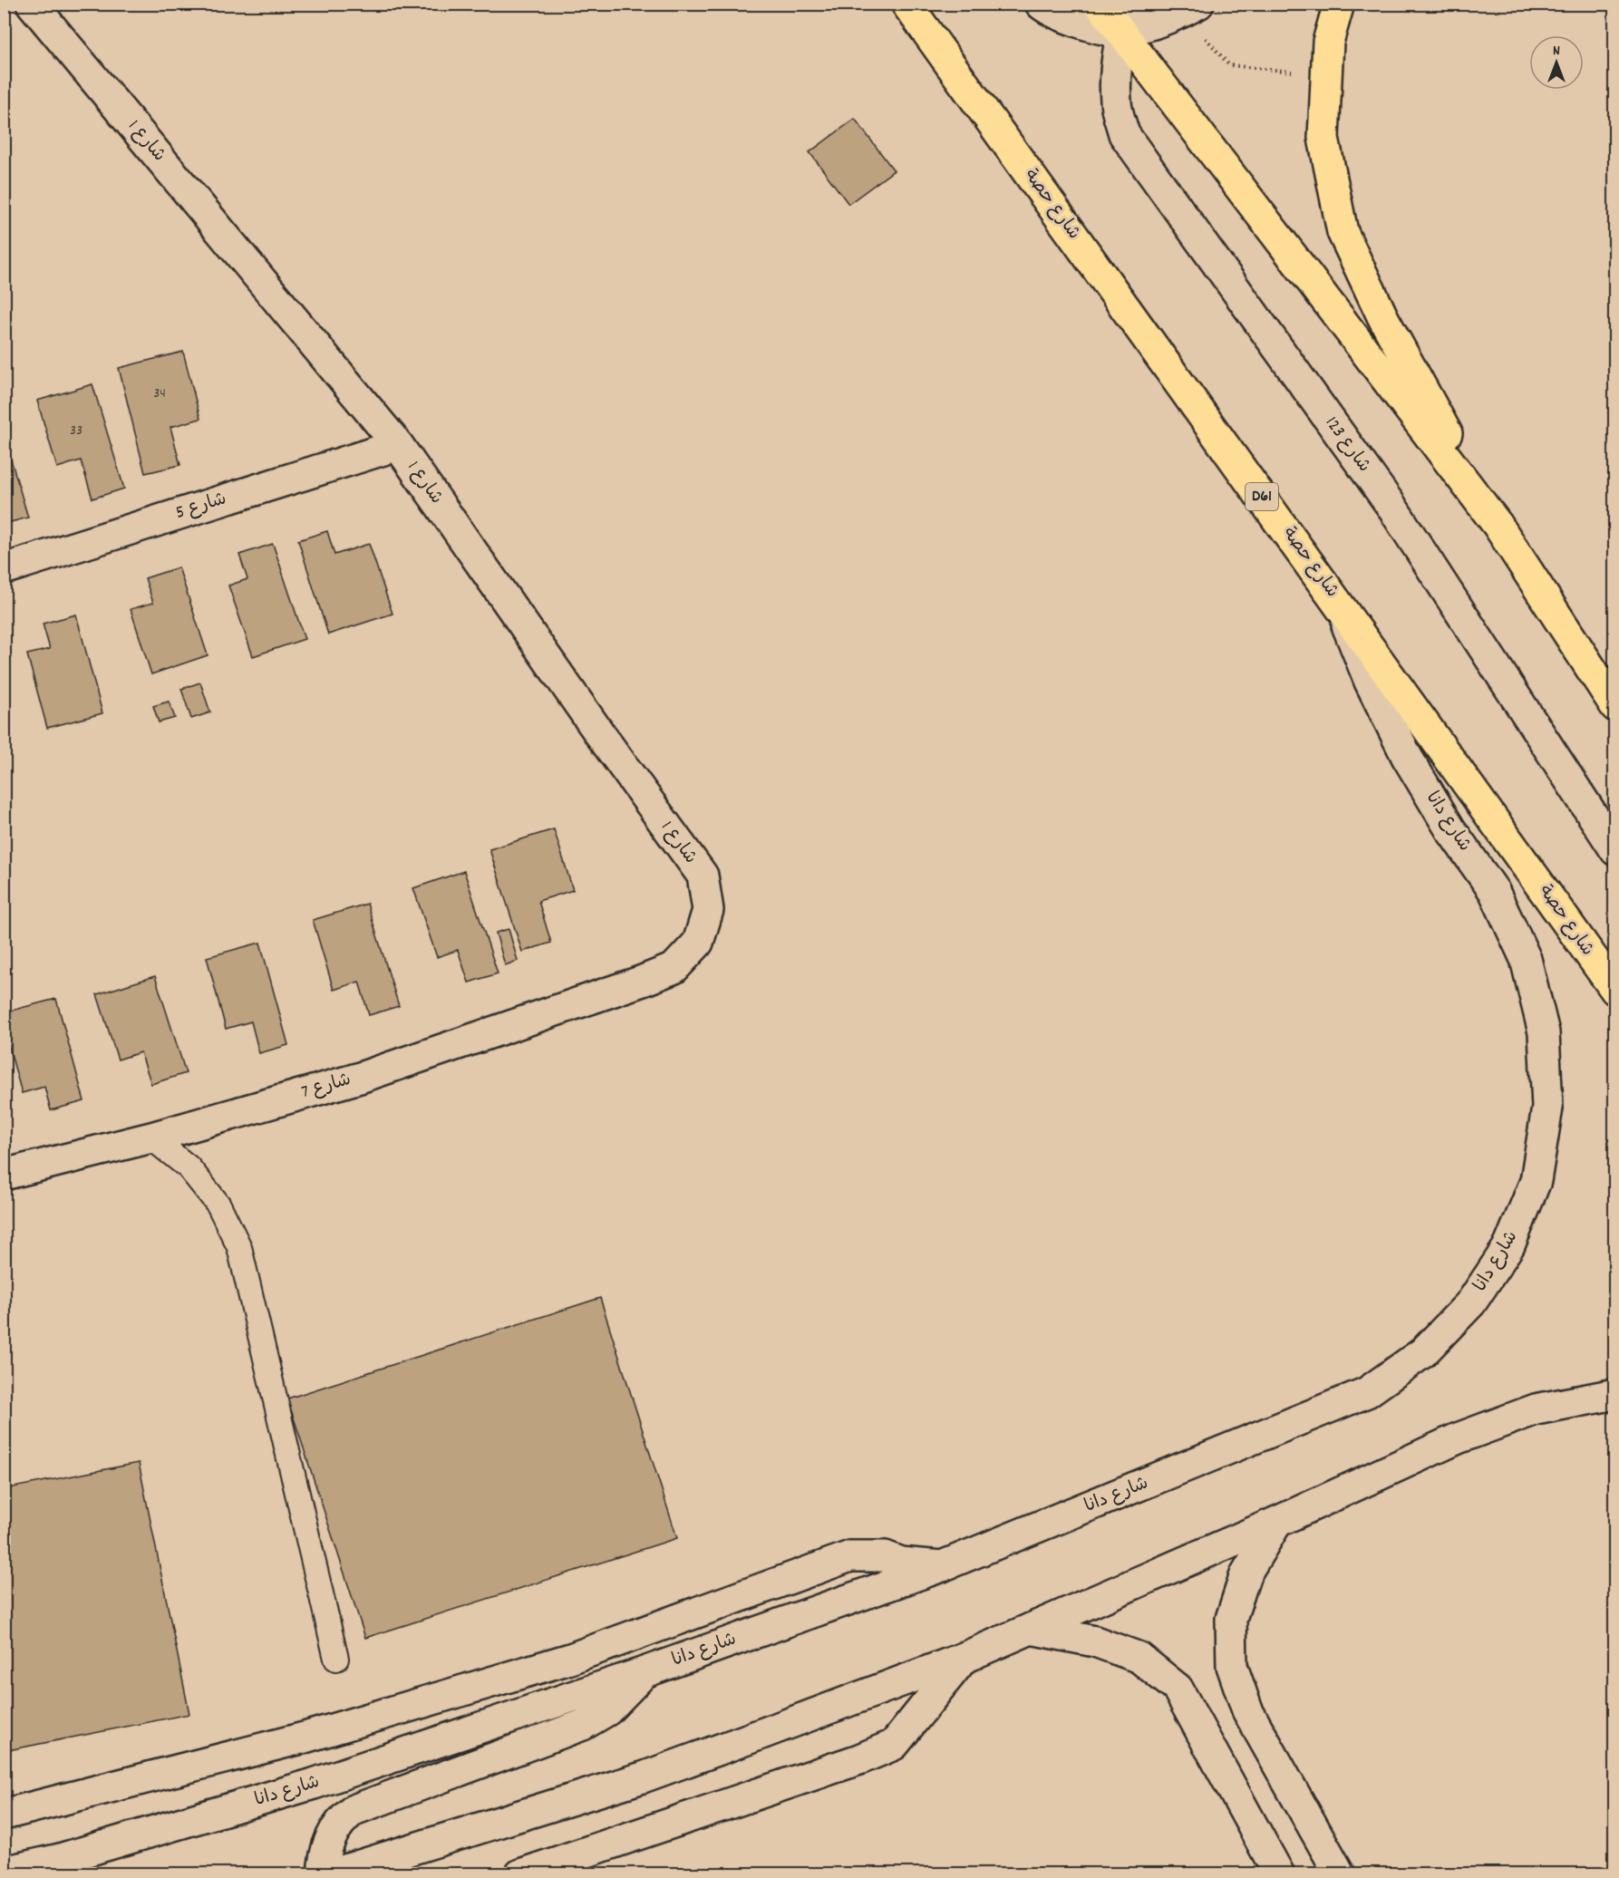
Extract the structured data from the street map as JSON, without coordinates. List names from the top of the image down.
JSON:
{
  "streets": {
    "main road": ["شارع حصة", "D61"],
    "street": [
      "شارع 1",
      "شارع 123",
      "شارع 5",
      "شارع دانا",
      "شارع 7"
    ]
  },
  "crossings": [
    ["شارع 1", "شارع 5"],
    ["شارع 1", "شارع 7"],
    ["شارع حصة", "شارع دانا"]
  ],
  "house_numbers": ["34", "33"],
  "north": "top"
}
